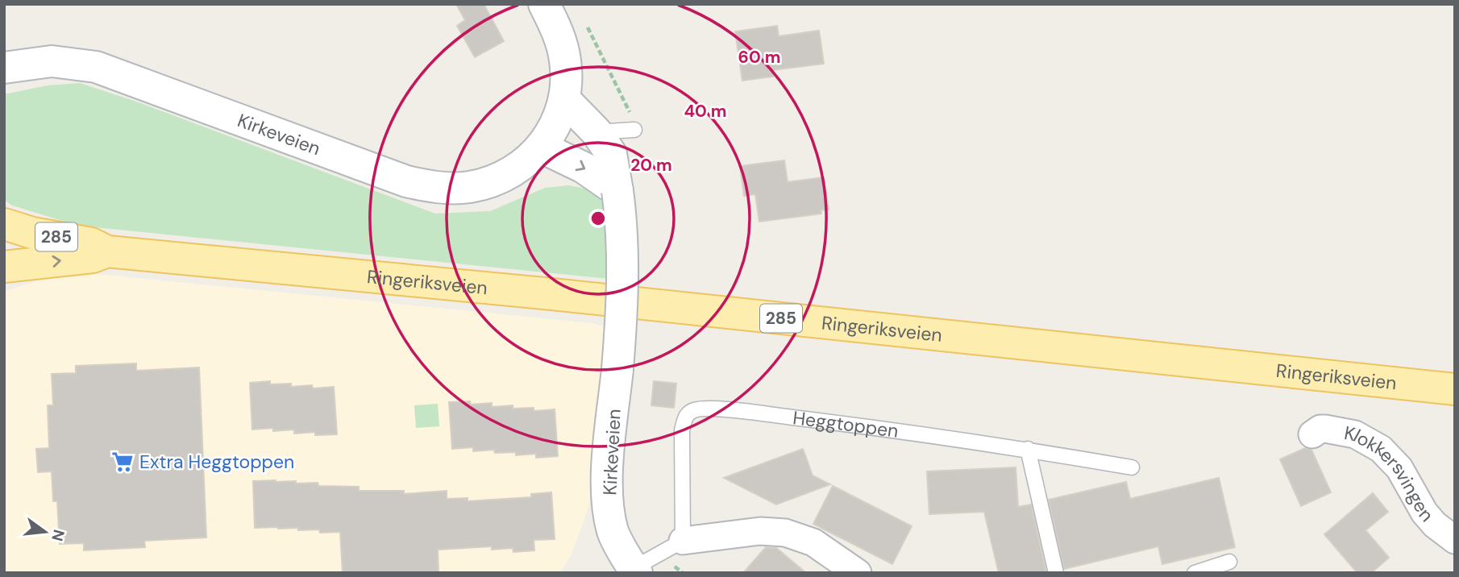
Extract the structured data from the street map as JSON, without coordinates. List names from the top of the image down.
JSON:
{
  "streets": {
    "main road": ["Kirkeveien", "285", "Ringeriksveien"],
    "street": ["Klokkersvingen"],
    "lane": ["Heggtoppen"]
  },
  "places": {
    "supermarket": ["Extra Heggtoppen"]
  },
  "north": "right",
  "rings": ["60 m", "40 m", "20 m"]
}
